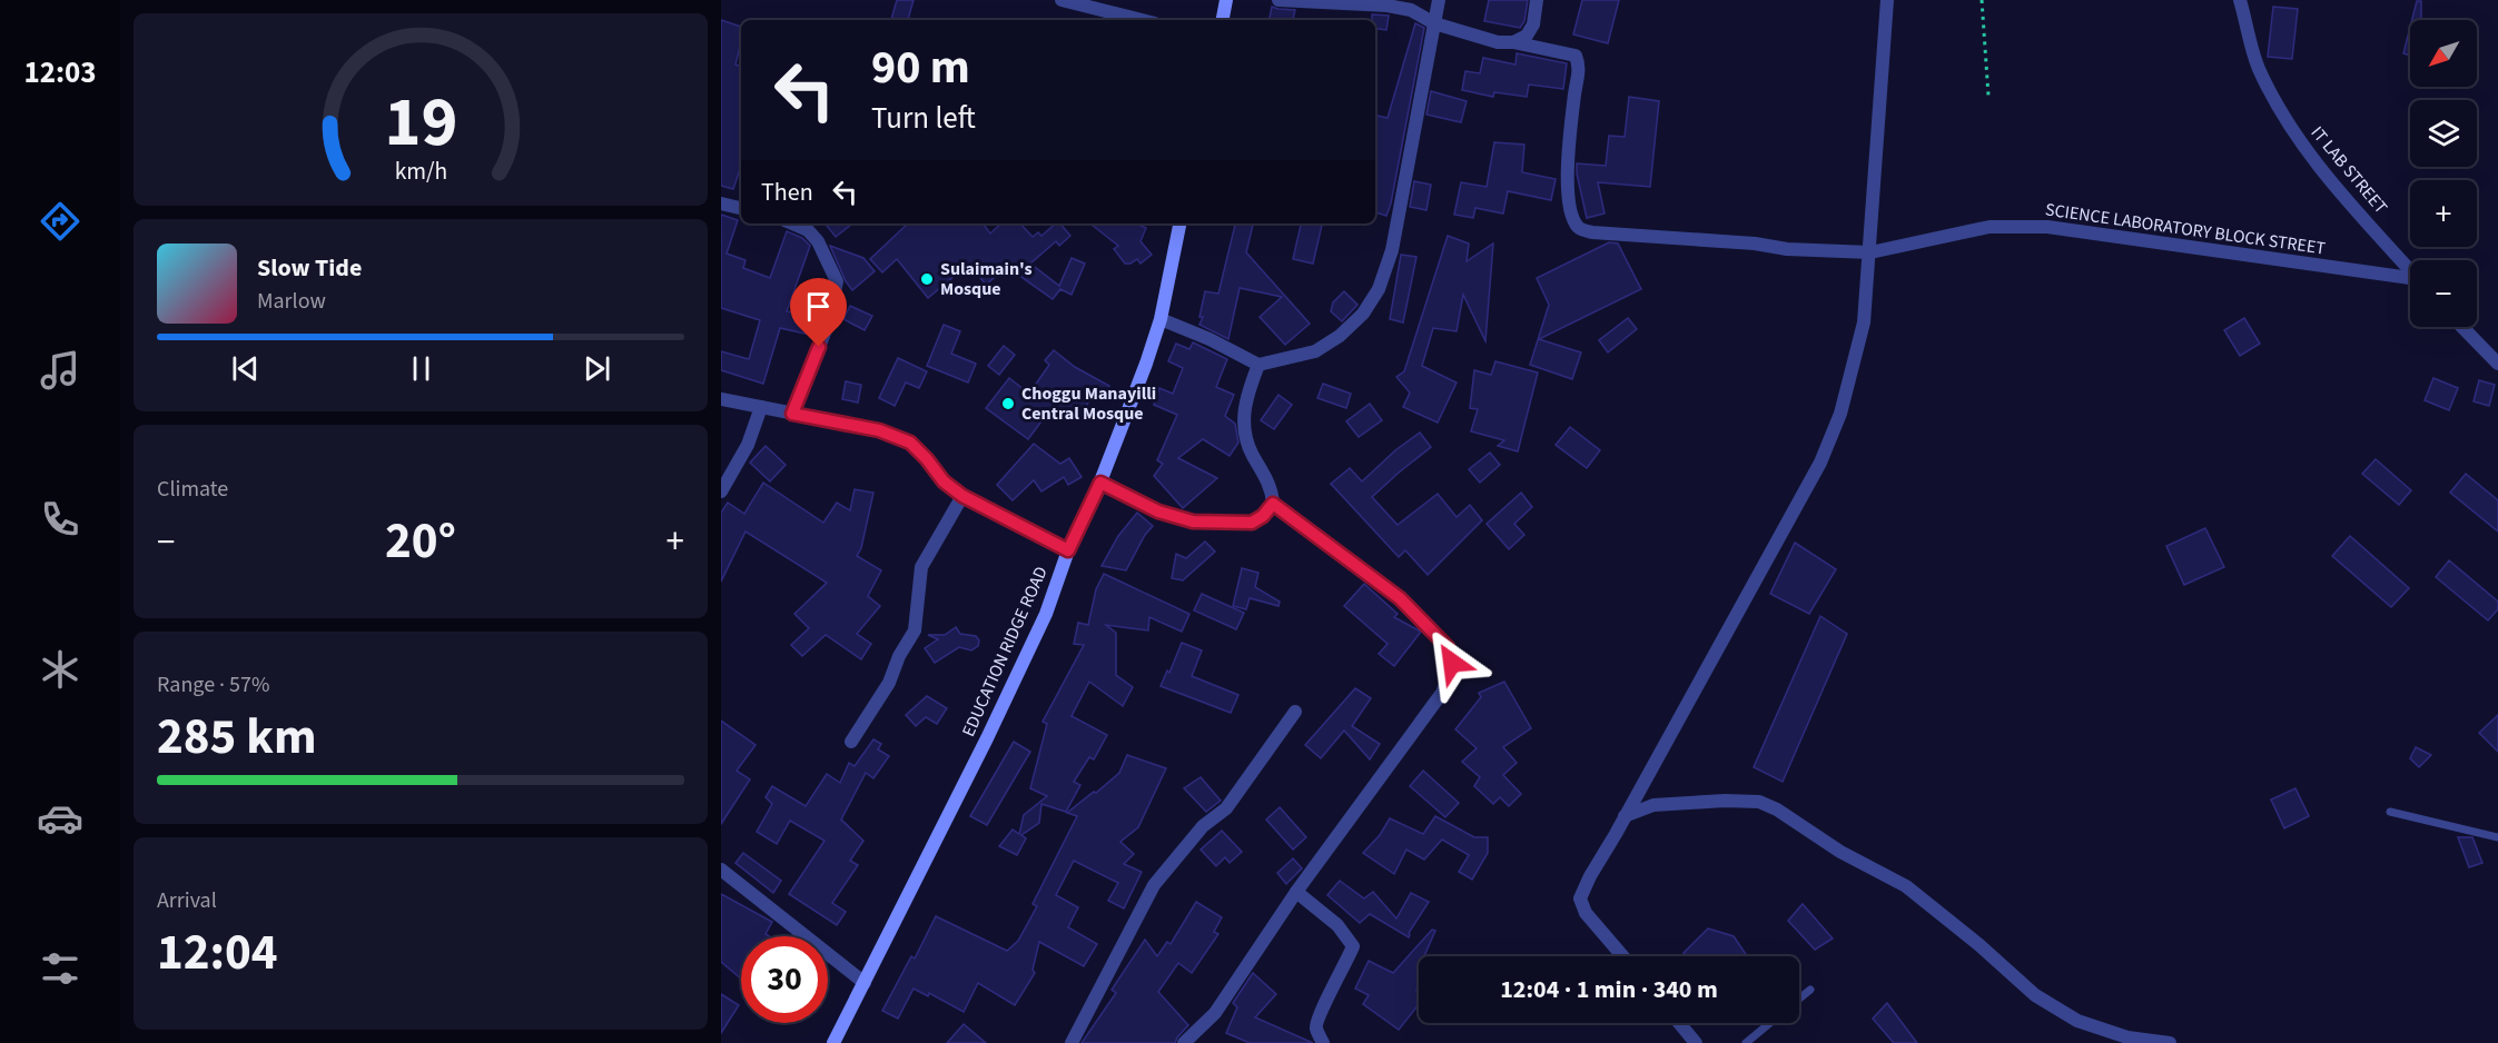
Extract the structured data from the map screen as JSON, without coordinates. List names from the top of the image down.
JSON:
{
  "streets": {
    "main road": ["EDUCATION RIDGE ROAD"],
    "street": ["IT LAB STREET", "SCIENCE LABORATORY BLOCK STREET"]
  },
  "places": ["Sulaimain's Mosque", "Choggu Manayilli Central Mosque"],
  "north": "bottom left",
  "page": {
    "tabs": "12:03",
    "map_buttons": ["+", "−"],
    "turn": ["90 m", "Turn left"],
    "then": "Then",
    "song": ["Slow Tide", "Marlow"],
    "tile": [
      "Climate",
      ["Range · 57%", "285 km"],
      ["Arrival", "12:04"]
    ],
    "heat": ["−", "20°", "+"],
    "limit": "30",
    "trip": "12:04 · 1 min · 340 m",
    "gauge": ["19", "km/h"]
  }
}
